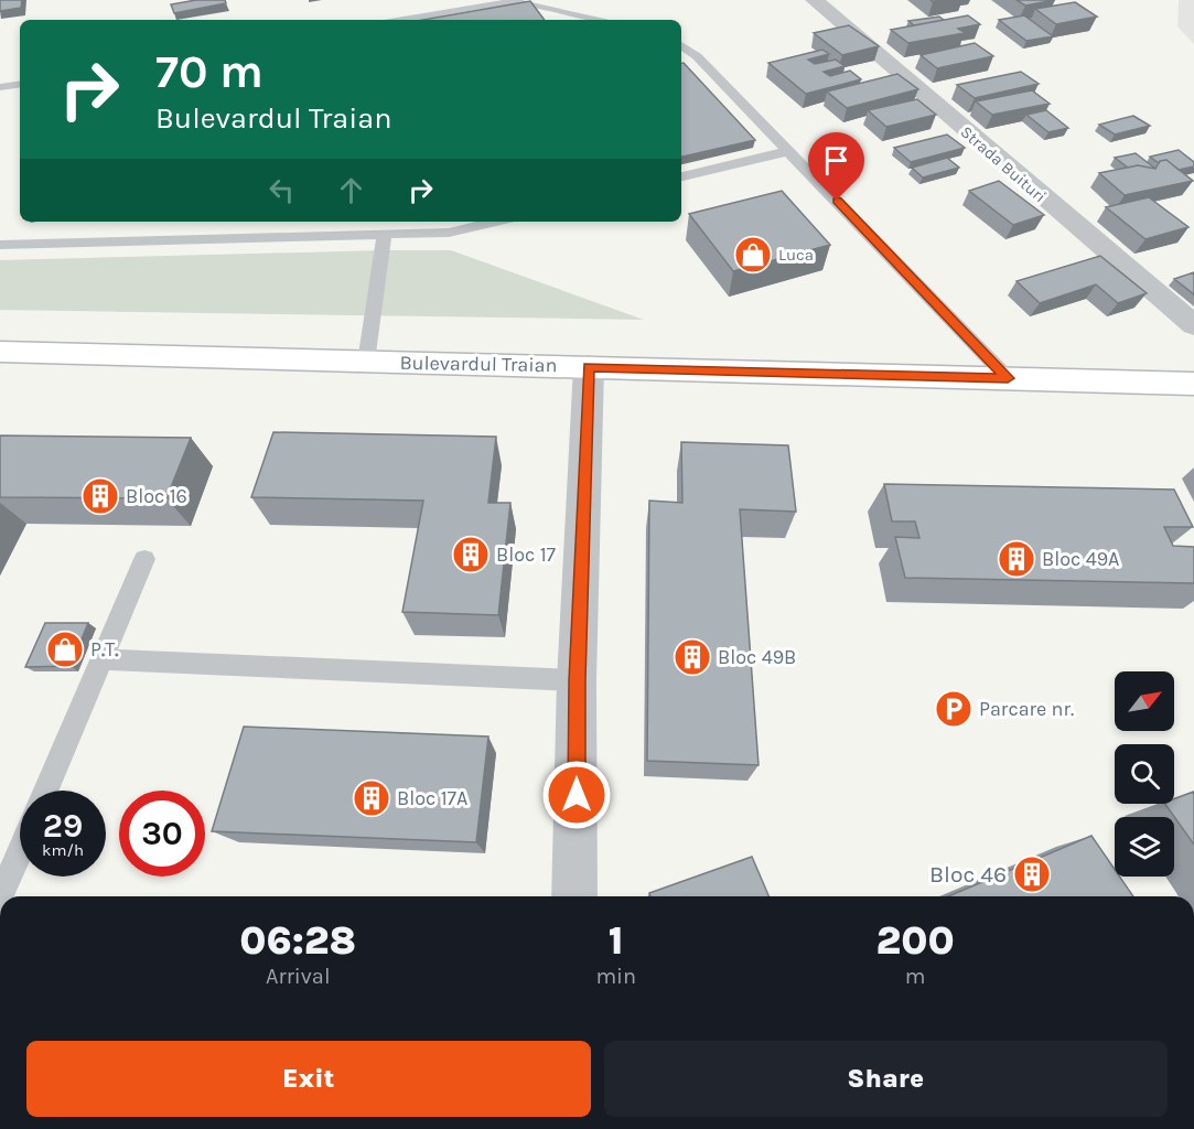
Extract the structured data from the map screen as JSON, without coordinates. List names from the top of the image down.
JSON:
{
  "streets": {
    "main road": ["Bulevardul Traian"],
    "street": ["Strada Buituri"]
  },
  "places": {
    "shop": ["Luca", "P.T."],
    "building": [
      "Bloc 16",
      "Bloc 17",
      "Bloc 49A",
      "Bloc 49B",
      "Bloc 17A",
      "Bloc 46"
    ],
    "parking": ["Parcare nr."]
  },
  "north": "top right",
  "page": {
    "turn": ["70 m", "Bulevardul Traian"],
    "speed": "29 km/h",
    "limit": "30",
    "eta": [
      "06:28",
      "Arrival",
      "1",
      "min",
      "200",
      "m"
    ],
    "buttons": ["Exit", "Share"]
  }
}
